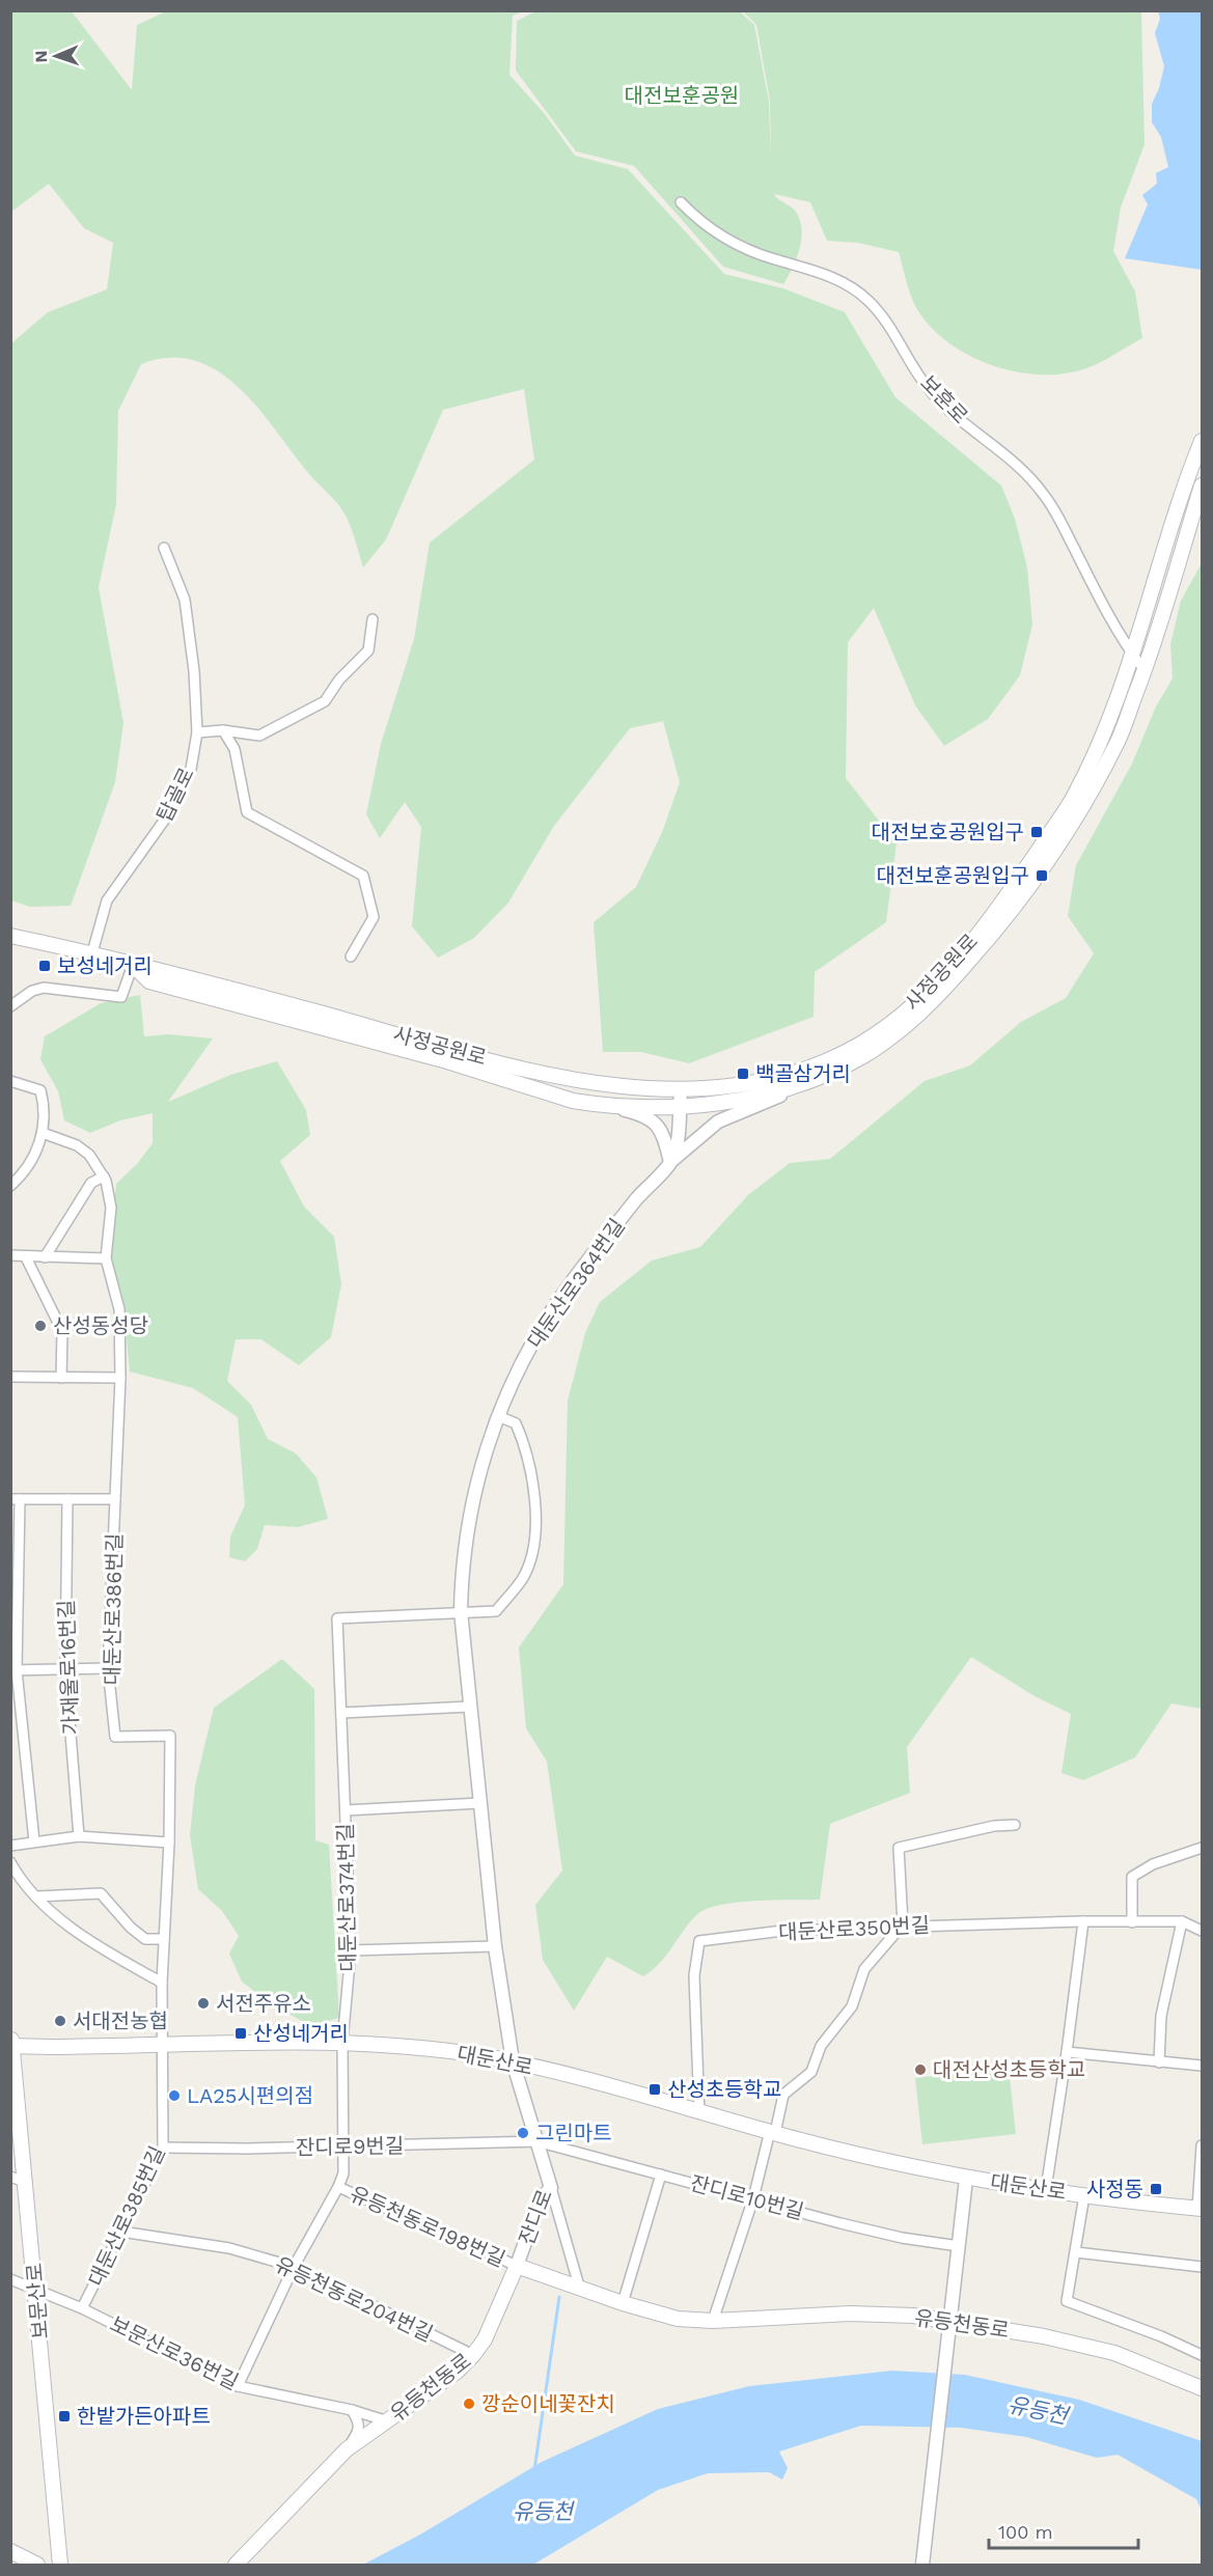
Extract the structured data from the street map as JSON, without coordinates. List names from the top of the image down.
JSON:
{
  "streets": {
    "main road": [
      "사정공원로",
      "대둔산로",
      "보문산로",
      "유등천동로"
    ],
    "street": [
      "보훈로",
      "탑골로",
      "대둔산로364번길",
      "대둔산로386번길",
      "가재울로16번길",
      "대둔산로374번길",
      "대둔산로350번길",
      "잔디로9번길",
      "잔디로10번길",
      "대둔산로385번길",
      "잔디로",
      "유등천동로198번길",
      "유등천동로204번길",
      "보문산로36번길"
    ]
  },
  "crossings": [
    ["보훈로", "사정공원로"],
    ["탑골로", "사정공원로"],
    ["사정공원로", "대둔산로364번길"],
    ["대둔산로364번길", "대둔산로374번길"],
    ["대둔산로364번길", "대둔산로"],
    ["대둔산로364번길", "잔디로"],
    ["대둔산로386번길", "대둔산로"],
    ["대둔산로386번길", "대둔산로385번길"],
    ["대둔산로374번길", "대둔산로"],
    ["대둔산로374번길", "잔디로9번길"],
    ["대둔산로374번길", "유등천동로198번길"],
    ["대둔산로374번길", "유등천동로204번길"],
    ["대둔산로374번길", "보문산로36번길"],
    ["대둔산로350번길", "대둔산로"],
    ["대둔산로", "잔디로10번길"],
    ["대둔산로", "대둔산로385번길"],
    ["대둔산로", "잔디로"],
    ["대둔산로", "보문산로"],
    ["대둔산로", "유등천동로"],
    ["잔디로9번길", "잔디로10번길"],
    ["잔디로9번길", "대둔산로385번길"],
    ["잔디로9번길", "잔디로"],
    ["잔디로10번길", "잔디로"],
    ["대둔산로385번길", "유등천동로204번길"],
    ["대둔산로385번길", "보문산로36번길"],
    ["잔디로", "유등천동로198번길"],
    ["잔디로", "유등천동로"],
    ["유등천동로198번길", "유등천동로"],
    ["유등천동로204번길", "유등천동로"],
    ["보문산로", "보문산로36번길"],
    ["유등천동로", "보문산로36번길"]
  ],
  "water": ["유등천"],
  "parks": ["대전보훈공원"],
  "places": {
    "transit": [
      "대전보호공원입구",
      "대전보훈공원입구",
      "보성네거리",
      "백골삼거리",
      "산성네거리",
      "산성초등학교",
      "사정동",
      "한밭가든아파트"
    ],
    "other": [
      "산성동성당",
      "서전주유소",
      "서대전농협",
      "대전산성초등학교",
      "LA25시편의점",
      "그린마트",
      "깡순이네꽃잔치"
    ]
  },
  "scale_bar": "100 m",
  "north": "left"
}
